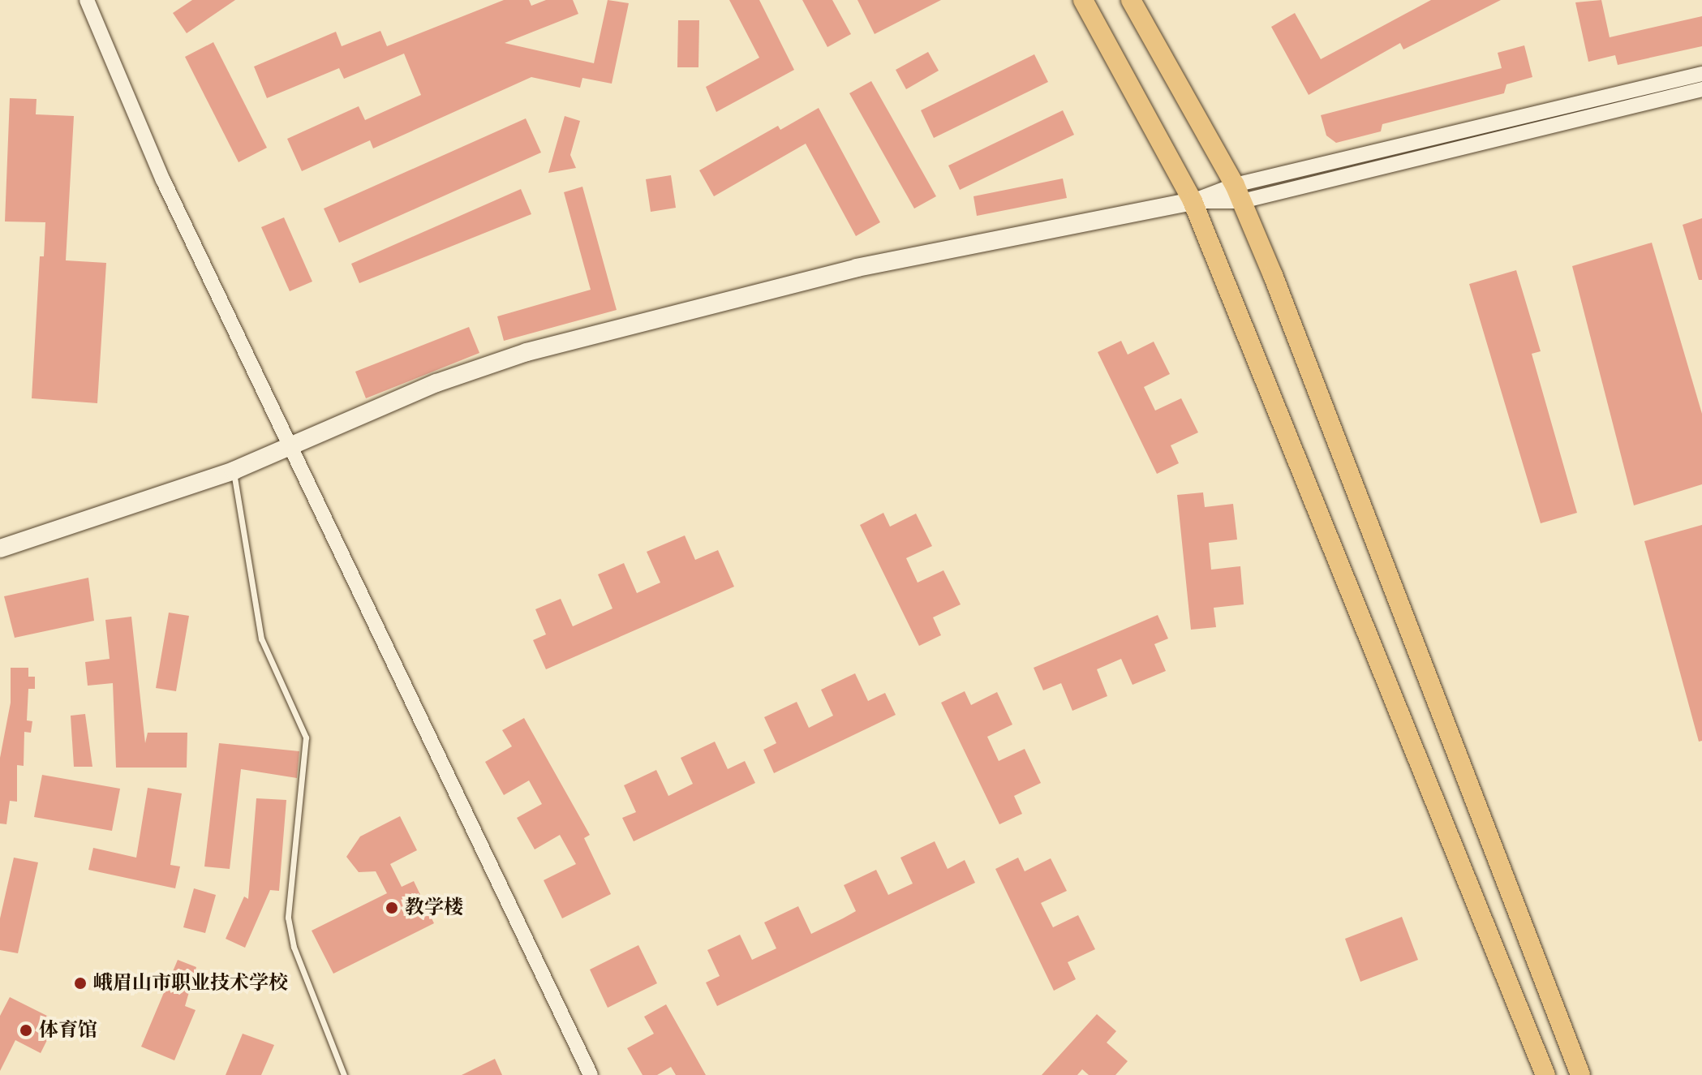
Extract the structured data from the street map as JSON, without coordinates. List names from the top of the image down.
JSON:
{
  "places": ["教学楼", "峨眉山市职业技术学校", "体育馆"]
}
